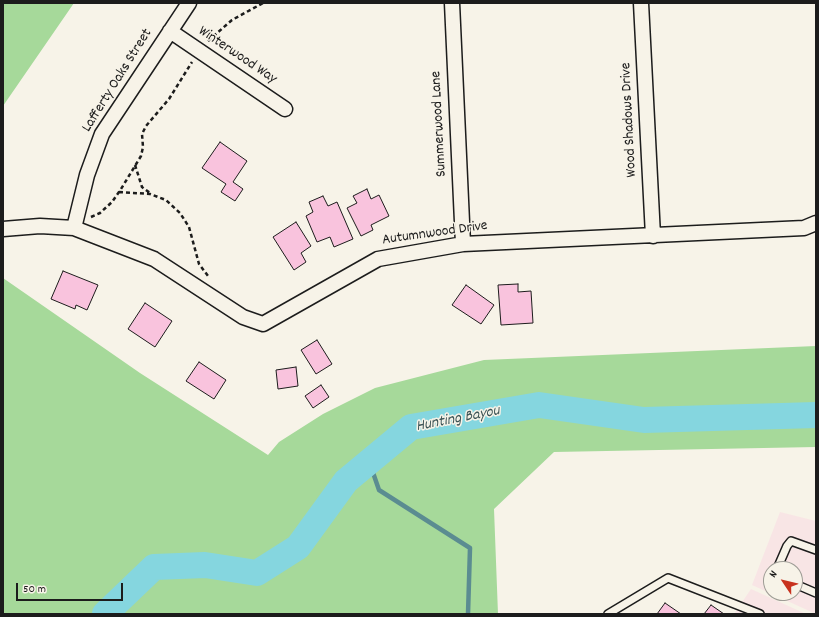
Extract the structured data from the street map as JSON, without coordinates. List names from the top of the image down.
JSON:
{
  "streets": {
    "street": [
      "Winterwood Way",
      "Lafferty Oaks Street",
      "Wood Shadows Drive",
      "Summerwood Lane",
      "Autumnwood Drive"
    ]
  },
  "crossings": [
    ["Winterwood Way", "Lafferty Oaks Street"],
    ["Lafferty Oaks Street", "Autumnwood Drive"],
    ["Wood Shadows Drive", "Autumnwood Drive"],
    ["Summerwood Lane", "Autumnwood Drive"]
  ],
  "water": ["Hunting Bayou"],
  "scale_bar": "50 m",
  "north": "top left"
}
